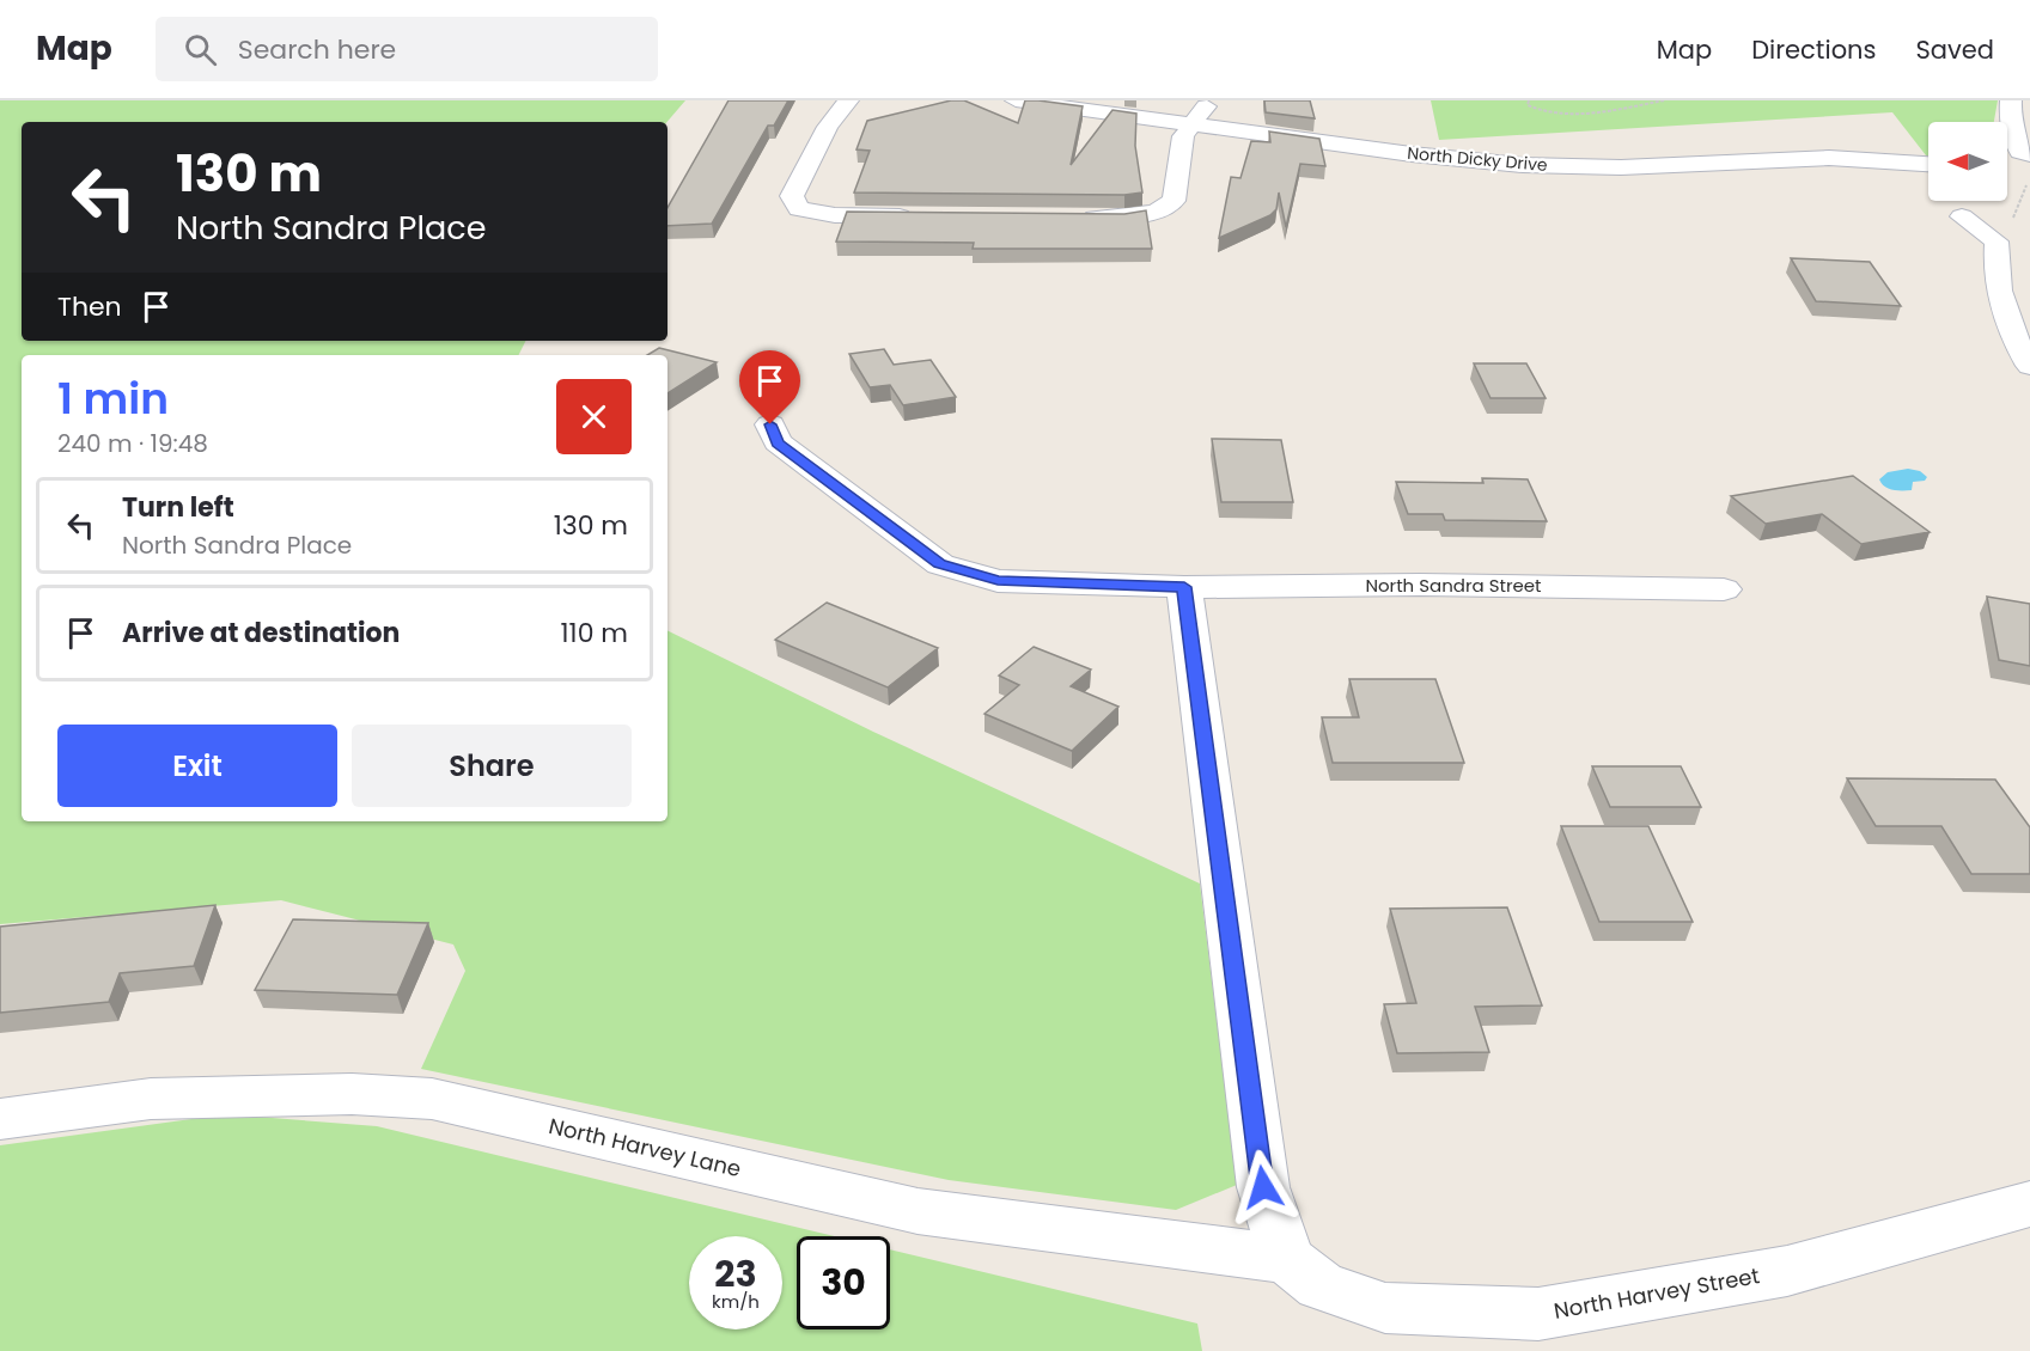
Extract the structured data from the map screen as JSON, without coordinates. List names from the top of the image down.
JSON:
{
  "streets": {
    "street": [
      "North Dicky Drive",
      "North Sandra Street",
      "North Harvey Lane",
      "North Harvey Street"
    ]
  },
  "crossings": [
    ["North Harvey Lane", "North Harvey Street"]
  ],
  "north": "left",
  "page": {
    "header": "Map",
    "search": "Search here",
    "nav": ["Map", "Directions", "Saved"],
    "turn": ["130 m", "North Sandra Place"],
    "then": "Then",
    "heading": ["1 min", "240 m · 19:48"],
    "list": [
      {
        "name": "Turn left",
        "note": "North Sandra Place",
        "value": "130 m"
      },
      {
        "name": "Arrive at destination",
        "value": "110 m"
      }
    ],
    "buttons": ["Exit", "Share"],
    "speed": "23 km/h",
    "limit": "30"
  }
}
